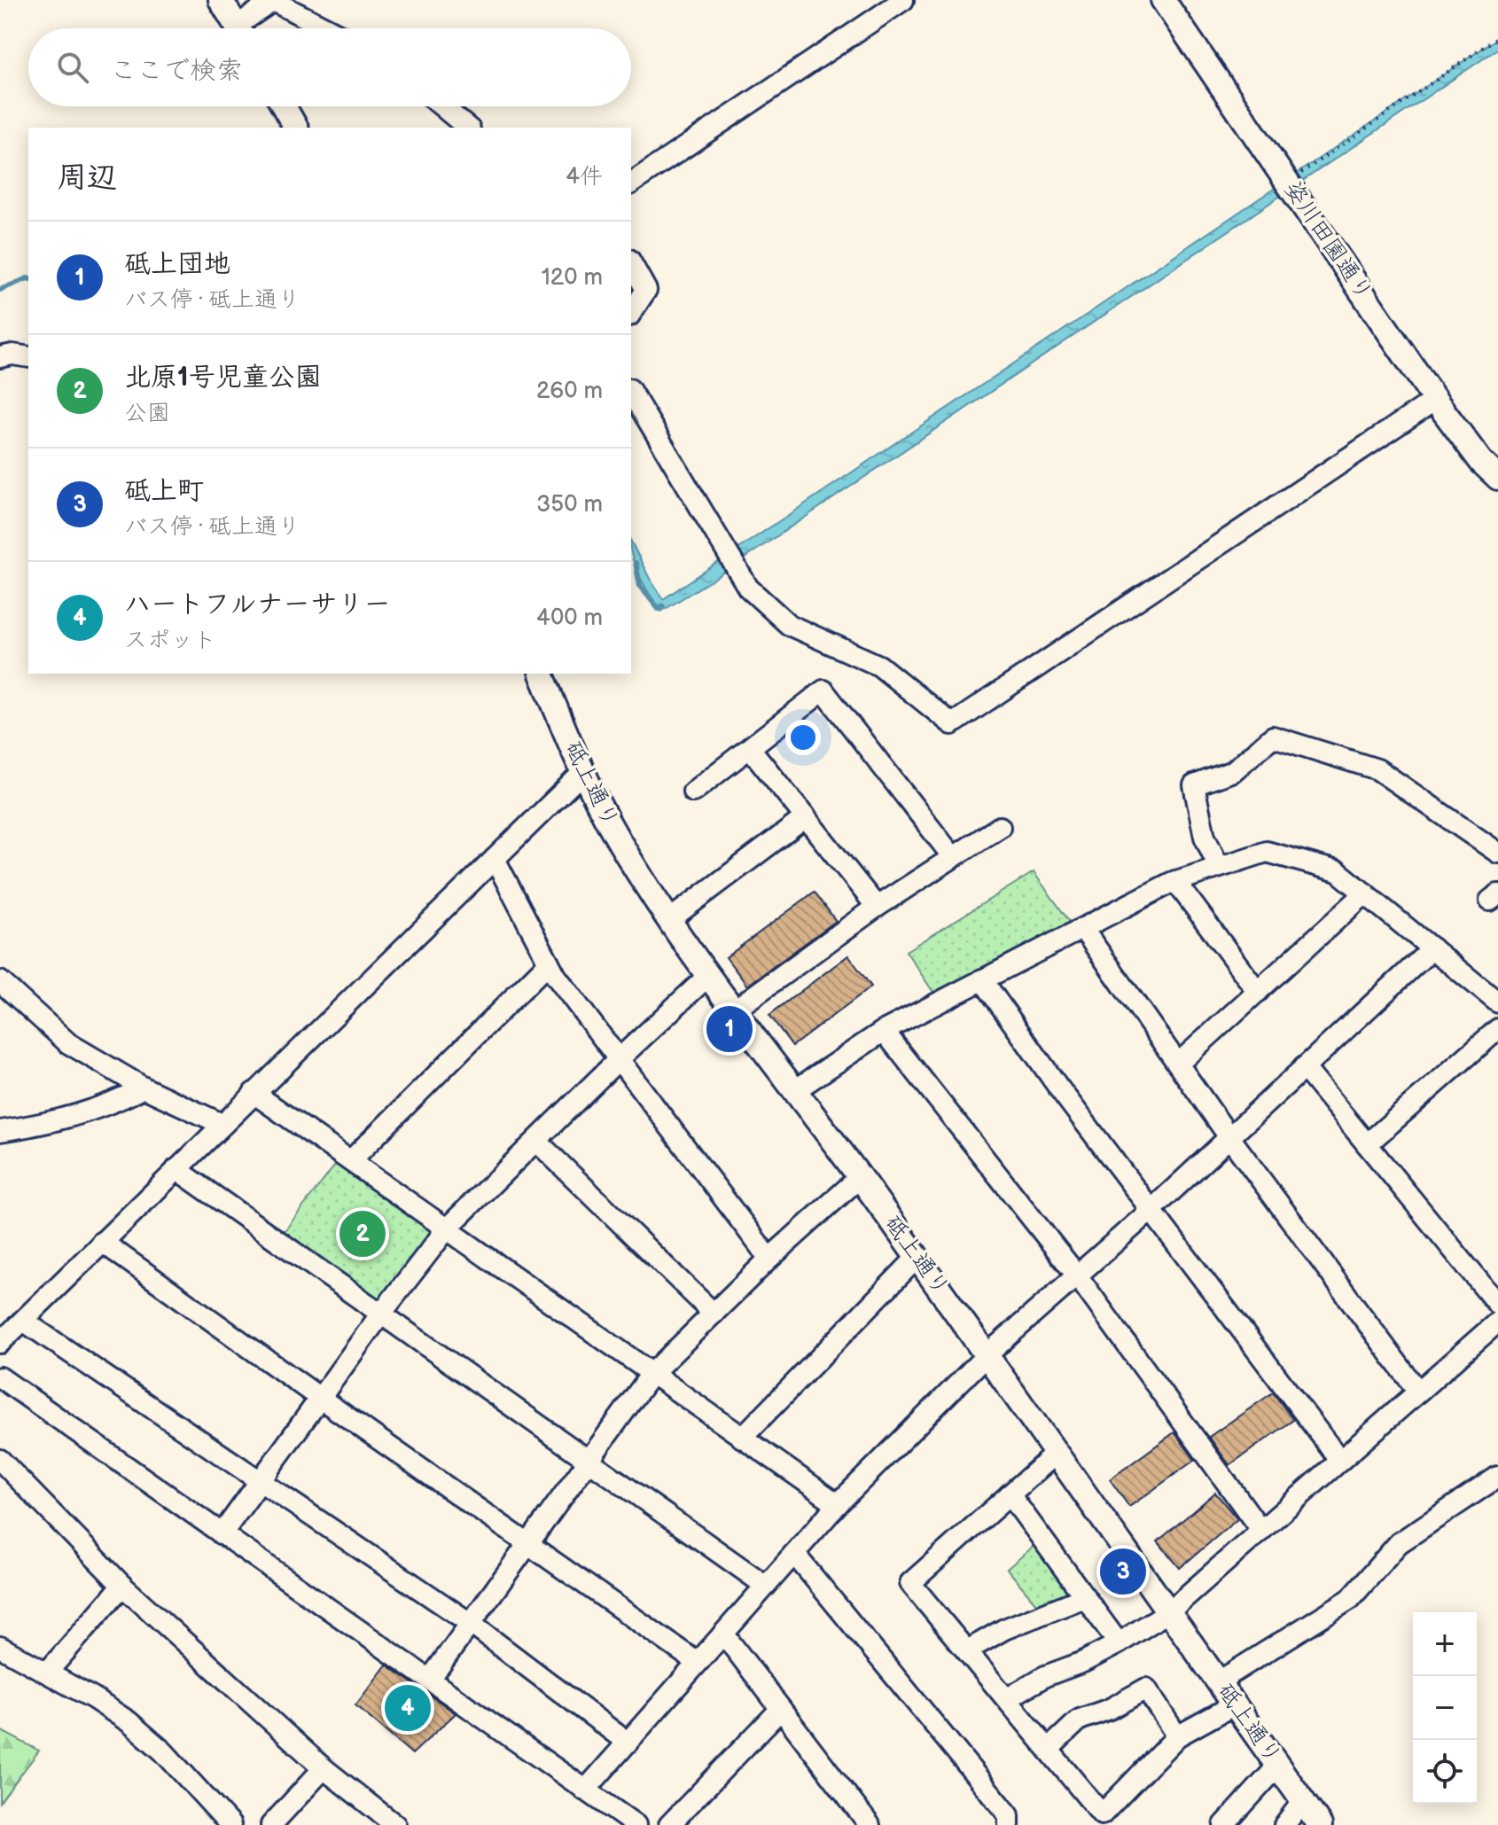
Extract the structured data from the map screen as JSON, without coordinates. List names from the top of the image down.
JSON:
{
  "streets": {
    "street": ["姿川田園通り", "砥上通り"]
  },
  "page": {
    "search": "ここで検索",
    "heading": ["周辺", "4件"],
    "list": [
      {
        "mark": "1",
        "name": "砥上団地",
        "note": "バス停 · 砥上通り",
        "value": "120 m"
      },
      {
        "mark": "2",
        "name": "北原1号児童公園",
        "note": "公園",
        "value": "260 m"
      },
      {
        "mark": "3",
        "name": "砥上町",
        "note": "バス停 · 砥上通り",
        "value": "350 m"
      },
      {
        "mark": "4",
        "name": "ハートフルナーサリー",
        "note": "スポット",
        "value": "400 m"
      }
    ],
    "pins": [
      "1",
      "2",
      "3",
      "4"
    ],
    "map_buttons": ["+", "−"]
  }
}
